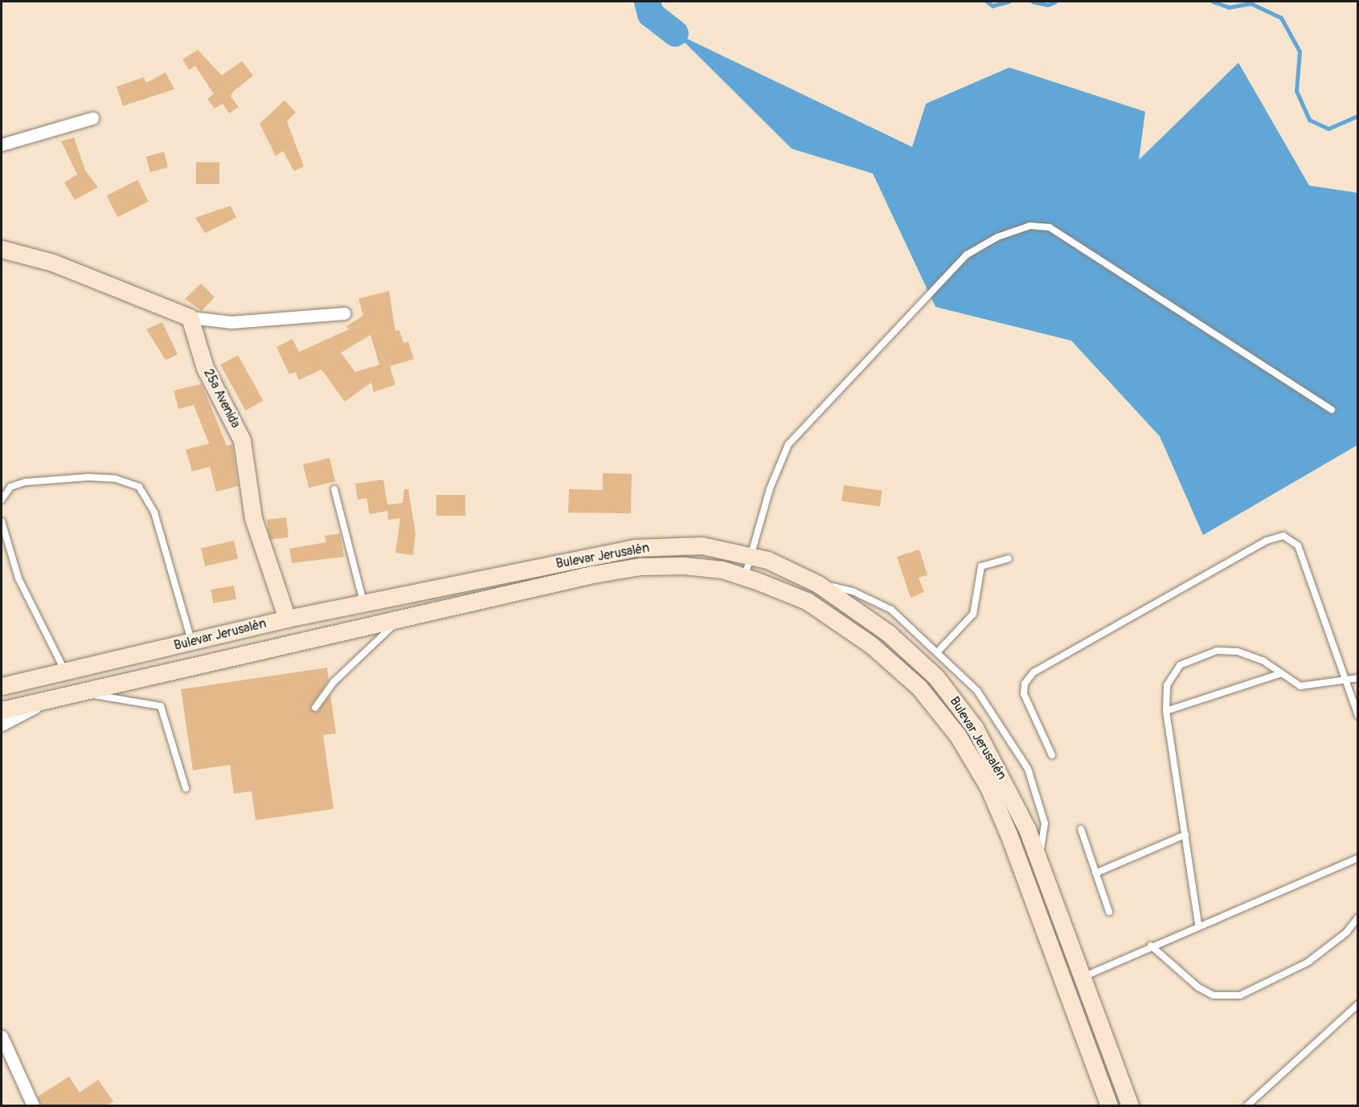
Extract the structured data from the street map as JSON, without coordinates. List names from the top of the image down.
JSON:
{
  "streets": {
    "main road": ["25a Avenida", "Bulevar Jerusalén"]
  },
  "crossings": [
    ["25a Avenida", "Bulevar Jerusalén"]
  ]
}
